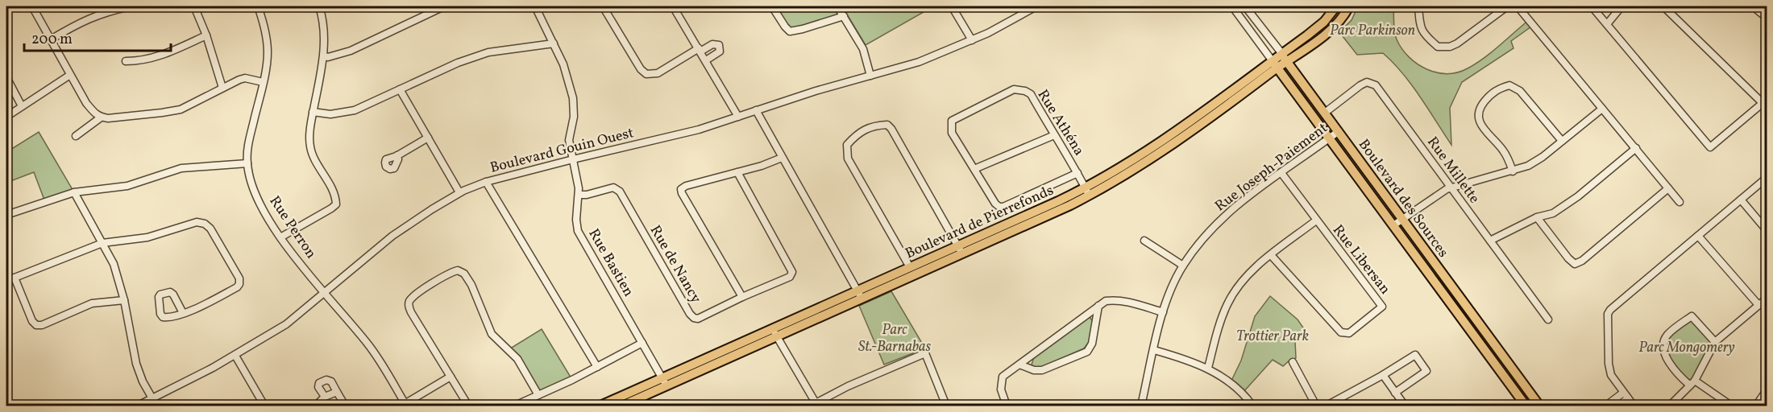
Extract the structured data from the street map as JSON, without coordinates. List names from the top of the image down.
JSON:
{
  "streets": {
    "main road": ["Boulevard des Sources", "Boulevard de Pierrefonds"],
    "street": [
      "Rue Athéna",
      "Boulevard Gouin Ouest",
      "Rue Joseph-Paiement",
      "Rue Millette",
      "Rue Perron",
      "Rue Libersan",
      "Rue Bastien",
      "Rue de Nancy"
    ]
  },
  "crossings": [
    ["Rue Athéna", "Boulevard de Pierrefonds"],
    ["Boulevard Gouin Ouest", "Rue Perron"],
    ["Boulevard Gouin Ouest", "Rue Bastien"],
    ["Rue Joseph-Paiement", "Boulevard des Sources"],
    ["Rue Joseph-Paiement", "Rue Libersan"],
    ["Rue Millette", "Boulevard des Sources"],
    ["Boulevard des Sources", "Boulevard de Pierrefonds"],
    ["Boulevard de Pierrefonds", "Rue Bastien"],
    ["Rue Bastien", "Rue de Nancy"]
  ],
  "parks": [
    "Parc Parkinson",
    "Parc St.-Barnabas",
    "Trottier Park",
    "Parc Mongomery"
  ],
  "scale_bar": "200 m"
}
